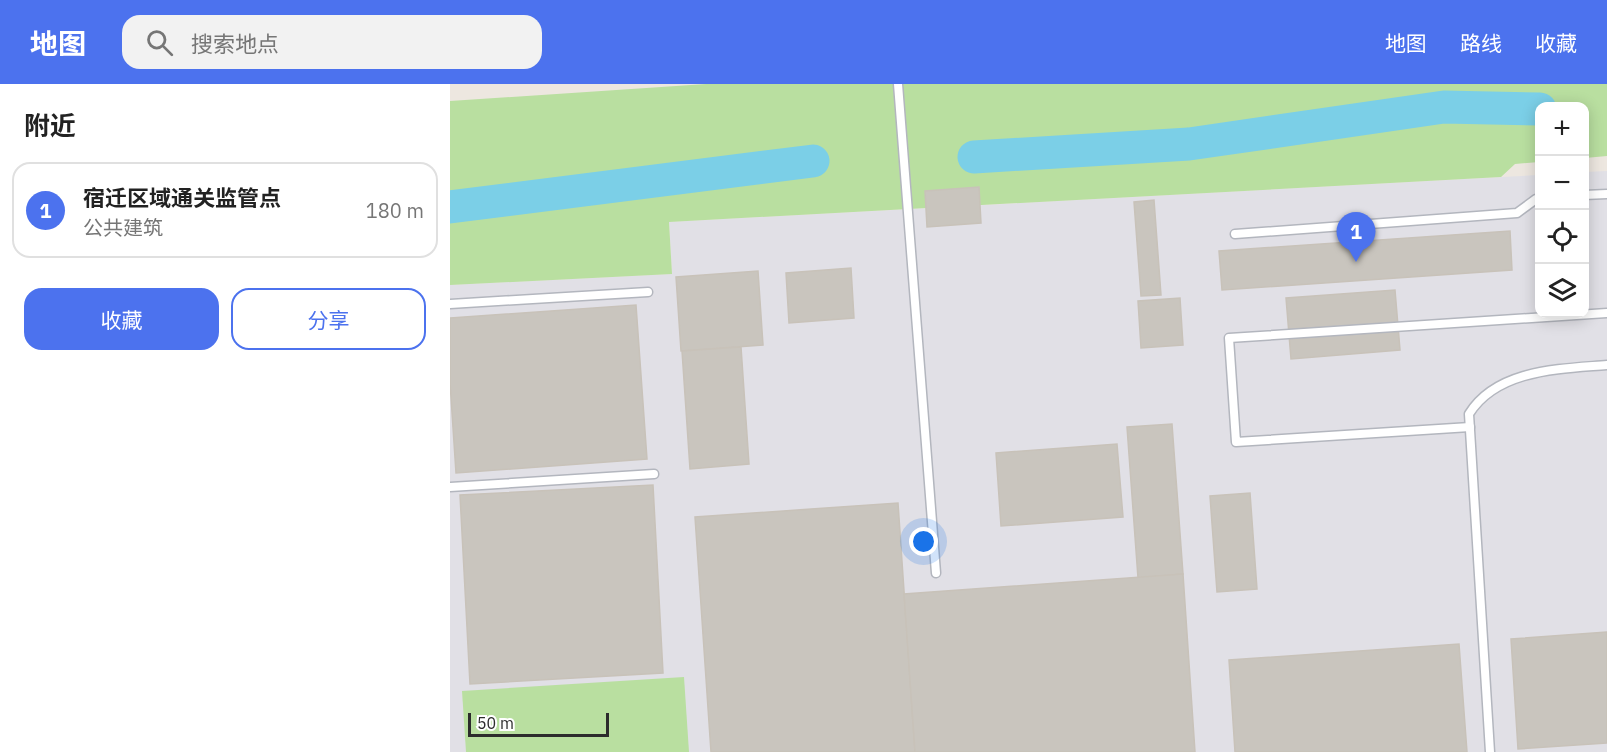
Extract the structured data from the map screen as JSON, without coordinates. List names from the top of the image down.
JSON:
{
  "scale_bar": "50 m",
  "page": {
    "header": "地图",
    "search": "搜索地点",
    "nav": ["地图", "路线", "收藏"],
    "heading": "附近",
    "map_buttons": ["+", "−"],
    "list": [
      {
        "mark": "1",
        "name": "宿迁区域通关监管点",
        "note": "公共建筑",
        "value": "180 m"
      }
    ],
    "pins": "1",
    "buttons": ["收藏", "分享"],
    "scale": "50 m"
  }
}
